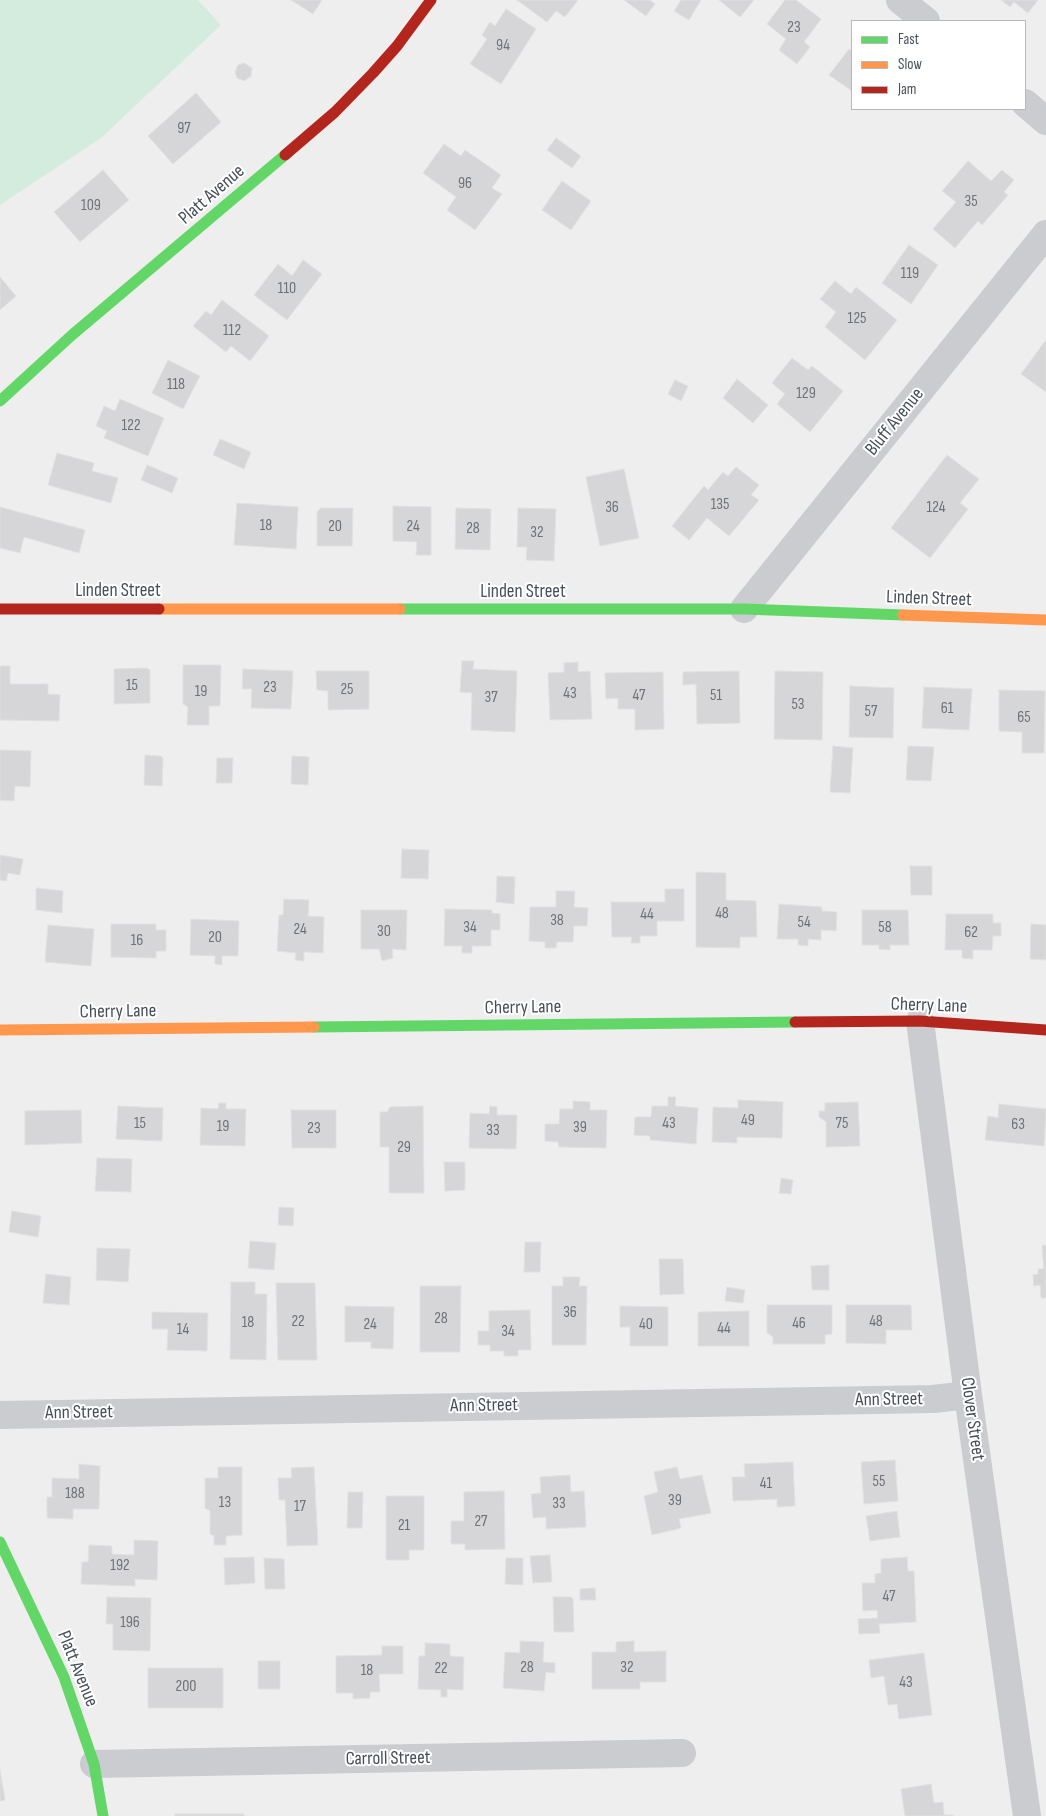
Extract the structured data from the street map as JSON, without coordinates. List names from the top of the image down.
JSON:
{
  "streets": {
    "street": [
      "Platt Avenue",
      "Bluff Avenue",
      "Linden Street",
      "Cherry Lane",
      "Ann Street",
      "Clover Street",
      "Carroll Street"
    ]
  },
  "crossings": [
    ["Platt Avenue", "Carroll Street"],
    ["Bluff Avenue", "Linden Street"],
    ["Cherry Lane", "Clover Street"],
    ["Ann Street", "Clover Street"]
  ],
  "house_numbers": [
    "23",
    "94",
    "97",
    "96",
    "35",
    "109",
    "119",
    "110",
    "125",
    "112",
    "118",
    "129",
    "122",
    "135",
    "36",
    "124",
    "18",
    "20",
    "24",
    "28",
    "32",
    "15",
    "23",
    "25",
    "19",
    "43",
    "47",
    "51",
    "37",
    "53",
    "61",
    "57",
    "65",
    "48",
    "44",
    "38",
    "54",
    "34",
    "58",
    "24",
    "30",
    "62",
    "20",
    "16",
    "49",
    "15",
    "43",
    "75",
    "63",
    "19",
    "39",
    "23",
    "33",
    "29",
    "36",
    "28",
    "22",
    "48",
    "18",
    "46",
    "24",
    "40",
    "44",
    "14",
    "34",
    "55",
    "41",
    "188",
    "39",
    "13",
    "33",
    "17",
    "27",
    "21",
    "192",
    "47",
    "196",
    "28",
    "32",
    "22",
    "18",
    "43",
    "200"
  ],
  "legend": ["Fast", "Slow", "Jam"]
}
